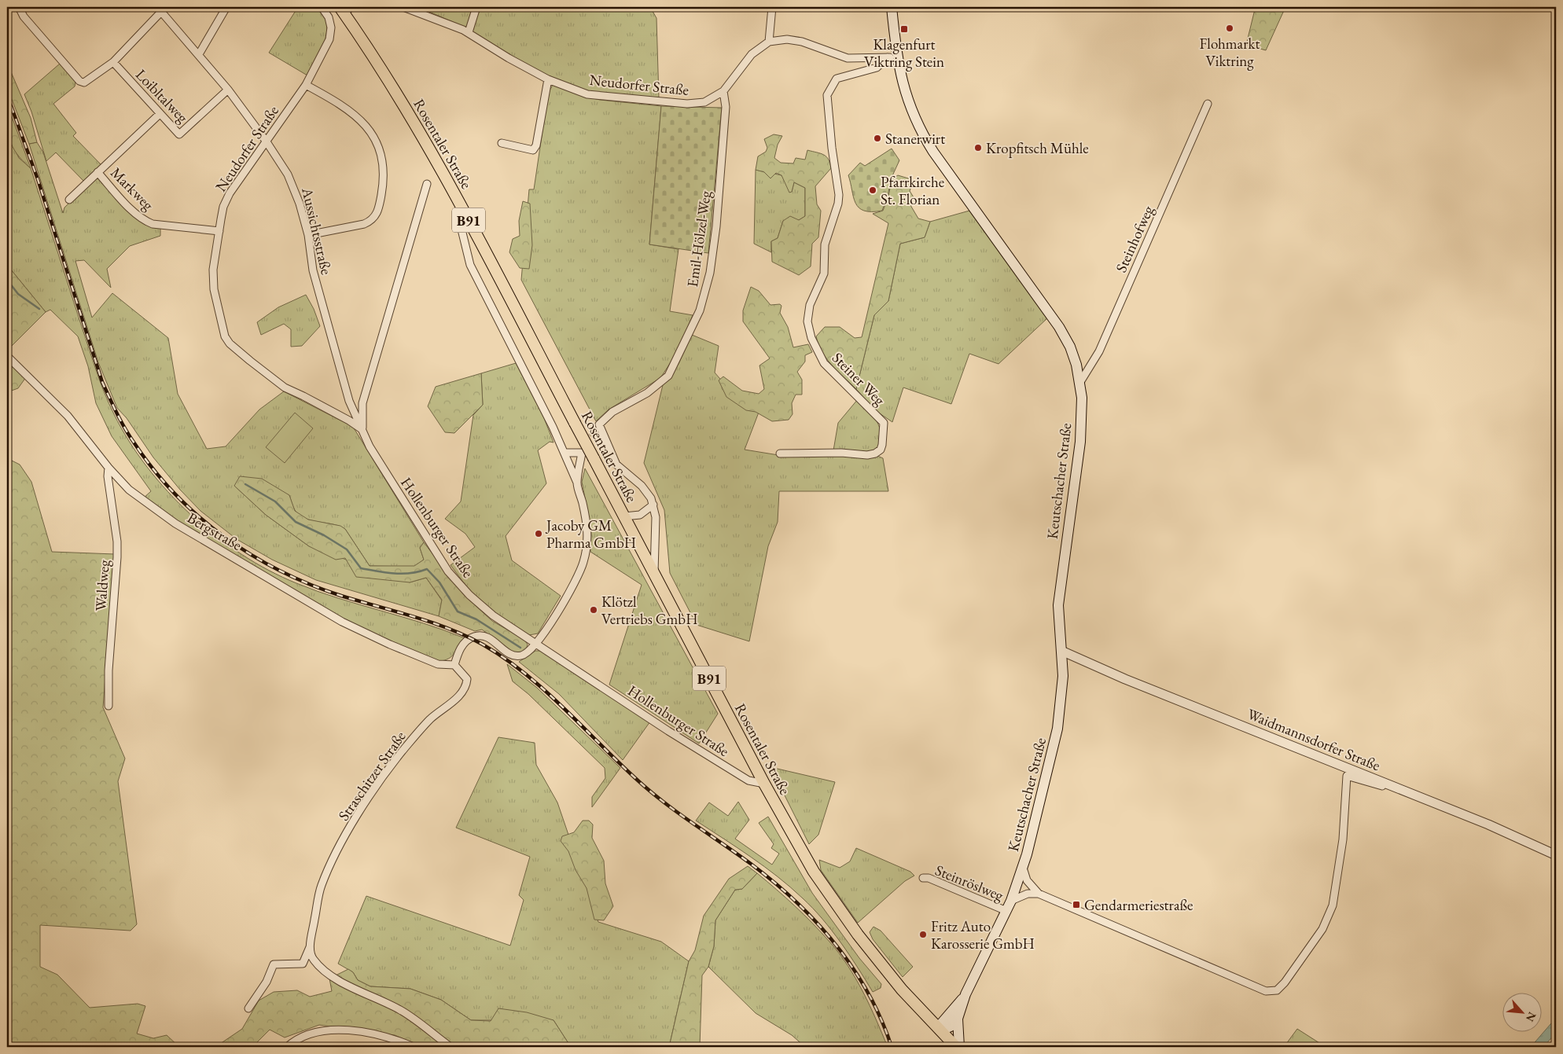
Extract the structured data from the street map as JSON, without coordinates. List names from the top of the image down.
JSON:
{
  "streets": {
    "main road": ["Rosentaler Straße", "B91", "Keutschacher Straße"],
    "street": [
      "Neudorfer Straße",
      "Loibltalweg",
      "Markweg",
      "Aussichtsstraße",
      "Emil-Hölzel-Weg",
      "Steinhofweg",
      "Steiner Weg",
      "Hollenburger Straße",
      "Bergstraße",
      "Waldweg",
      "Waidmannsdorfer Straße",
      "Straschitzer Straße",
      "Steinröslweg"
    ]
  },
  "crossings": [
    ["Neudorfer Straße", "Markweg"],
    ["Neudorfer Straße", "Aussichtsstraße"],
    ["Neudorfer Straße", "Emil-Hölzel-Weg"],
    ["Neudorfer Straße", "Hollenburger Straße"],
    ["Loibltalweg", "Markweg"],
    ["Loibltalweg", "Aussichtsstraße"],
    ["Rosentaler Straße", "Emil-Hölzel-Weg"],
    ["Rosentaler Straße", "Hollenburger Straße"],
    ["Aussichtsstraße", "Hollenburger Straße"],
    ["Steinhofweg", "Keutschacher Straße"],
    ["Steiner Weg", "Keutschacher Straße"],
    ["Keutschacher Straße", "Waidmannsdorfer Straße"],
    ["Keutschacher Straße", "Steinröslweg"],
    ["Bergstraße", "Waldweg"],
    ["Bergstraße", "Straschitzer Straße"]
  ],
  "places": {
    "other": [
      "Flohmarkt Viktring",
      "Stanerwirt",
      "Kropfitsch Mühle",
      "Pfarrkirche St. Florian",
      "Jacoby GM Pharma GmbH",
      "Klötzl Vertriebs GmbH",
      "Fritz Auto Karosserie GmbH"
    ],
    "transit": ["Klagenfurt Viktring Stein", "Gendarmeriestraße"]
  },
  "north": "bottom right"
}
